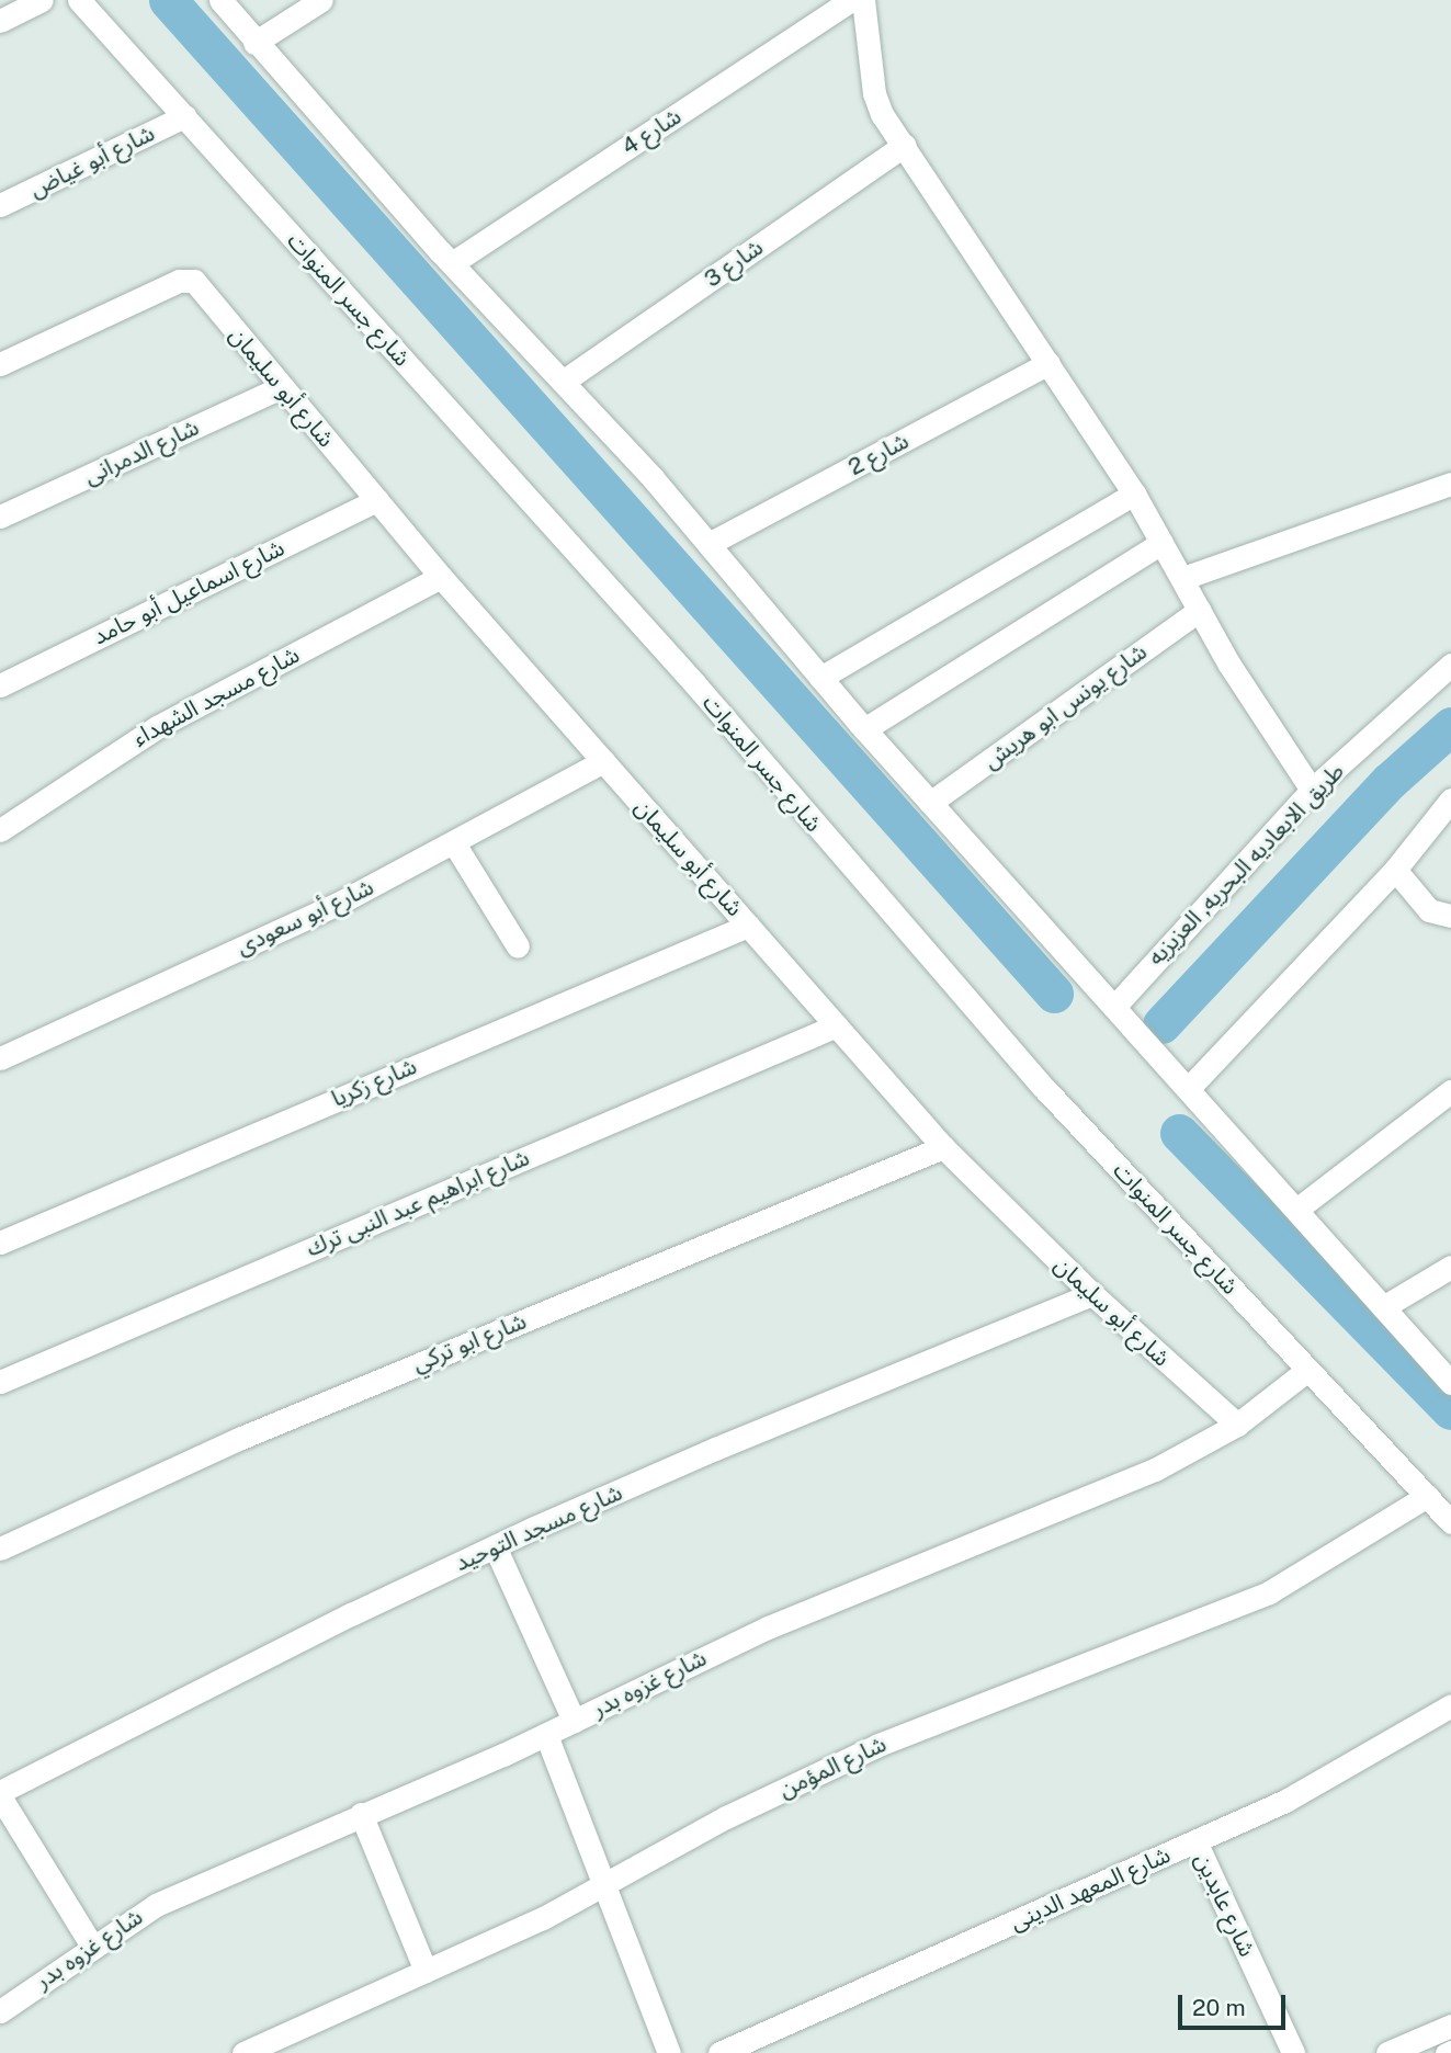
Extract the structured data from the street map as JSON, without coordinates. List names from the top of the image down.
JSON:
{
  "streets": {
    "street": [
      "شارع 4",
      "شارع أبو غياض",
      "شارع 3",
      "شارع جسر المنوات",
      "شارع أبو سليمان",
      "شارع الدمرانى",
      "شارع 2",
      "شارع اسماعيل أبو حامد",
      "شارع مسجد الشهداء",
      "شارع يونس ابو هريش",
      "طريق الابعاديه البحريه, العزيزيه",
      "شارع أبو سعودى",
      "شارع زكريا",
      "شارع ابراهيم عبد النبى ترك",
      "شارع ابو تركي",
      "شارع مسجد التوحيد",
      "شارع غزوه بدر",
      "شارع المؤمن",
      "شارع المعهد الدينى",
      "شارع عابدين"
    ]
  },
  "crossings": [
    ["شارع أبو غياض", "شارع جسر المنوات"],
    ["شارع جسر المنوات", "شارع غزوه بدر"],
    ["شارع جسر المنوات", "شارع المؤمن"],
    ["شارع أبو سليمان", "شارع الدمرانى"],
    ["شارع أبو سليمان", "شارع اسماعيل أبو حامد"],
    ["شارع أبو سليمان", "شارع مسجد الشهداء"],
    ["شارع أبو سليمان", "شارع أبو سعودى"],
    ["شارع أبو سليمان", "شارع زكريا"],
    ["شارع أبو سليمان", "شارع ابراهيم عبد النبى ترك"],
    ["شارع أبو سليمان", "شارع ابو تركي"],
    ["شارع أبو سليمان", "شارع مسجد التوحيد"],
    ["شارع أبو سليمان", "شارع غزوه بدر"],
    ["شارع المعهد الدينى", "شارع عابدين"]
  ],
  "scale_bar": "20 m"
}
